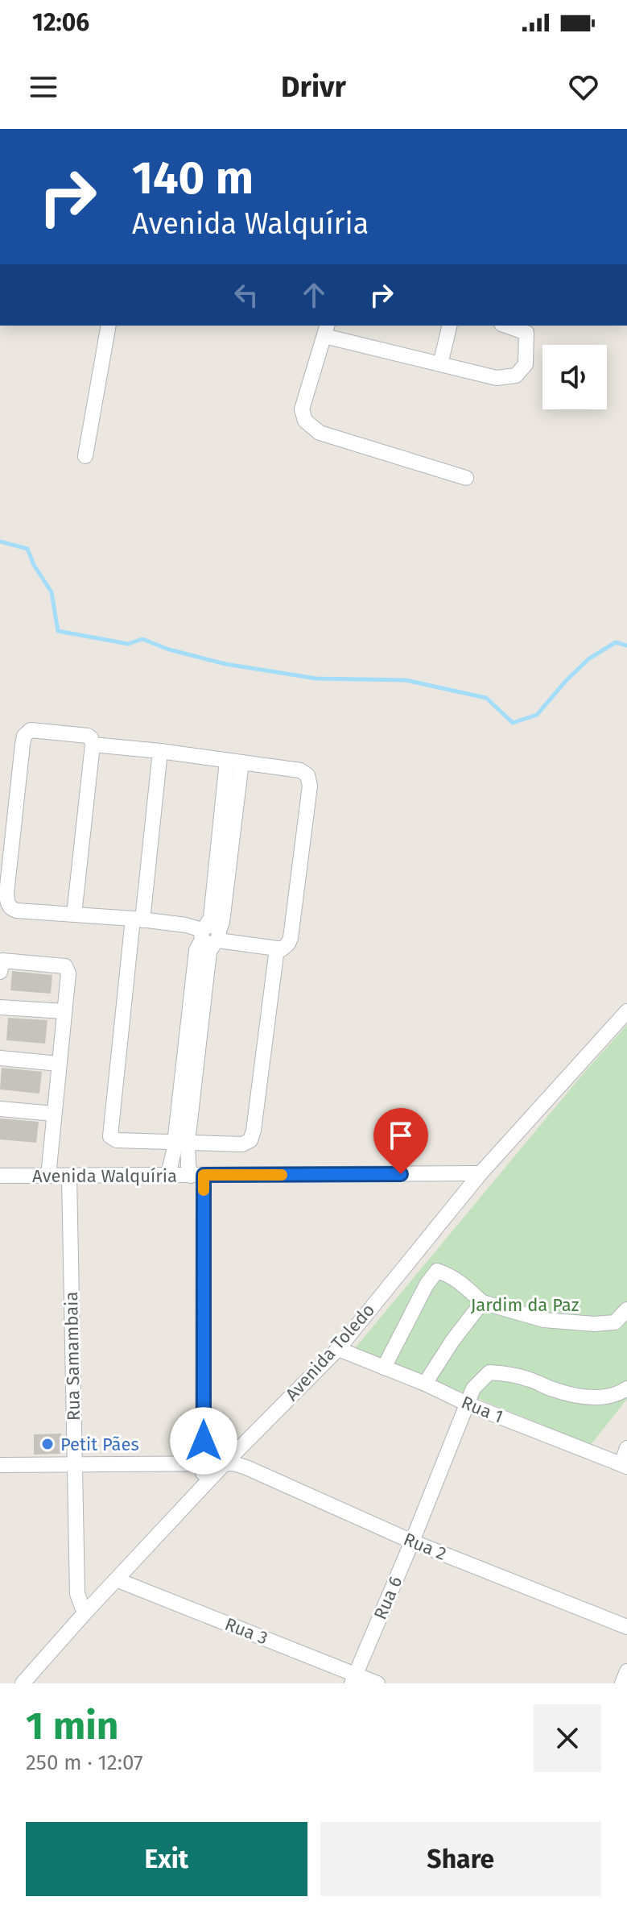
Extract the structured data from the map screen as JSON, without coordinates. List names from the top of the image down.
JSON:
{
  "streets": {
    "street": [
      "Avenida Walquíria",
      "Avenida Toledo",
      "Rua Samambaia",
      "Rua 1",
      "Rua 2",
      "Rua 6",
      "Rua 3"
    ]
  },
  "crossings": [
    ["Avenida Walquíria", "Avenida Toledo"],
    ["Avenida Walquíria", "Rua Samambaia"],
    ["Avenida Toledo", "Rua Samambaia"],
    ["Avenida Toledo", "Rua 1"],
    ["Avenida Toledo", "Rua 2"],
    ["Avenida Toledo", "Rua 3"],
    ["Rua 1", "Rua 6"],
    ["Rua 2", "Rua 6"],
    ["Rua 6", "Rua 3"]
  ],
  "parks": ["Jardim da Paz"],
  "places": ["Petit Pães"],
  "page": {
    "status": "12:06",
    "header": "Drivr",
    "turn": ["140 m", "Avenida Walquíria"],
    "heading": ["1 min", "250 m · 12:07"],
    "buttons": ["Exit", "Share"]
  }
}
